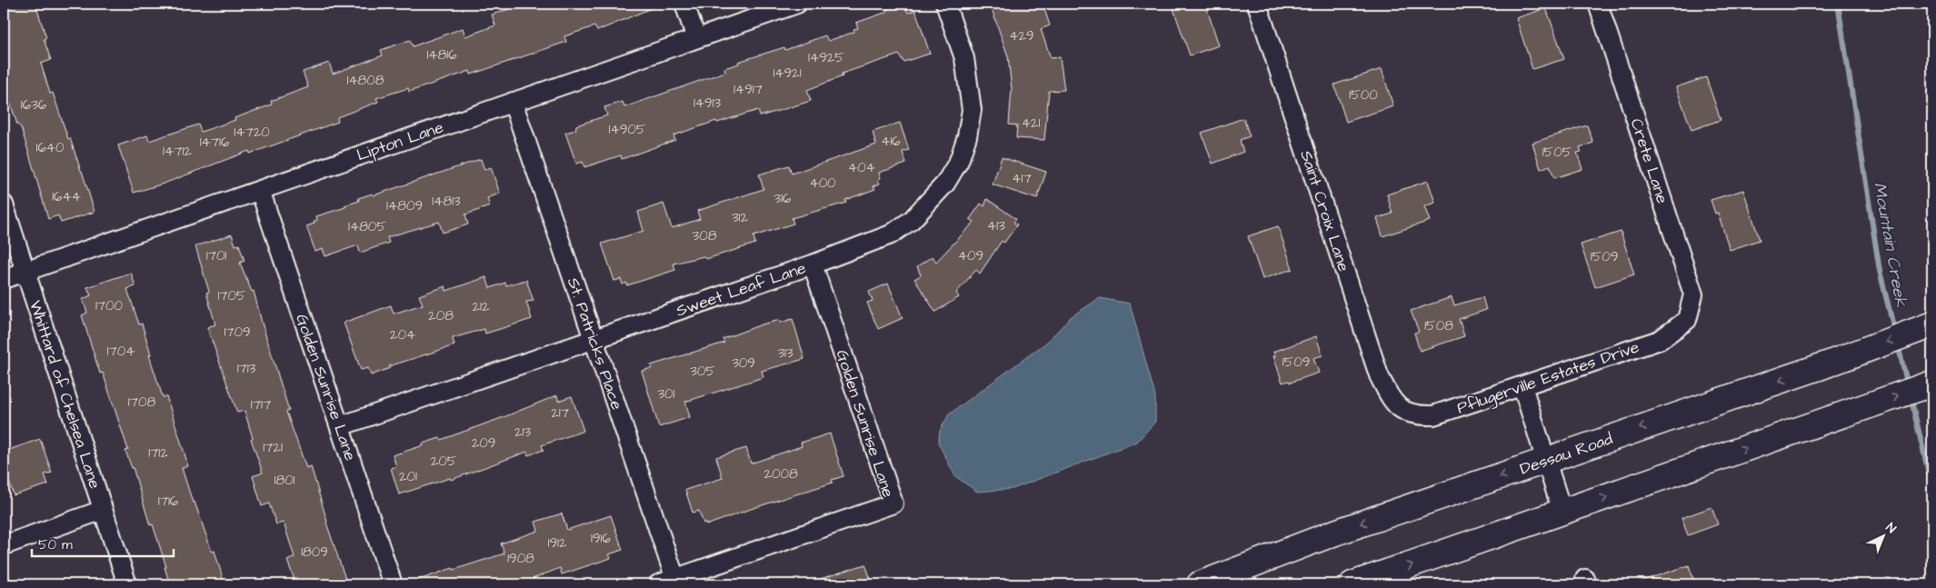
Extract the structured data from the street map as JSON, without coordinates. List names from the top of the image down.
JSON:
{
  "streets": {
    "main road": ["Dessau Road"],
    "street": [
      "Lipton Lane",
      "Crete Lane",
      "Saint Croix Lane",
      "Sweet Leaf Lane",
      "St. Patricks Place",
      "Pflugerville Estates Drive",
      "Golden Sunrise Lane",
      "Whittard of Chelsea Lane"
    ]
  },
  "crossings": [
    ["Lipton Lane", "St. Patricks Place"],
    ["Lipton Lane", "Golden Sunrise Lane"],
    ["Lipton Lane", "Whittard of Chelsea Lane"],
    ["Crete Lane", "Pflugerville Estates Drive"],
    ["Saint Croix Lane", "Pflugerville Estates Drive"],
    ["Sweet Leaf Lane", "St. Patricks Place"],
    ["Sweet Leaf Lane", "Golden Sunrise Lane"],
    ["St. Patricks Place", "Golden Sunrise Lane"]
  ],
  "water": ["Mountain Creek"],
  "house_numbers": [
    "429",
    "14816",
    "14925",
    "14921",
    "14808",
    "14917",
    "1500",
    "14913",
    "1636",
    "421",
    "14905",
    "14720",
    "416",
    "14716",
    "1640",
    "14712",
    "1505",
    "404",
    "417",
    "400",
    "1644",
    "316",
    "14813",
    "14809",
    "312",
    "413",
    "14805",
    "308",
    "1701",
    "409",
    "1509",
    "1705",
    "1700",
    "212",
    "208",
    "1508",
    "1709",
    "204",
    "1704",
    "313",
    "1509",
    "309",
    "1713",
    "305",
    "301",
    "1708",
    "1717",
    "217",
    "213",
    "209",
    "1721",
    "1712",
    "205",
    "2008",
    "201",
    "1801",
    "1716",
    "1916",
    "1912",
    "1809",
    "1908"
  ],
  "scale_bar": "50 m",
  "north": "top right"
}
